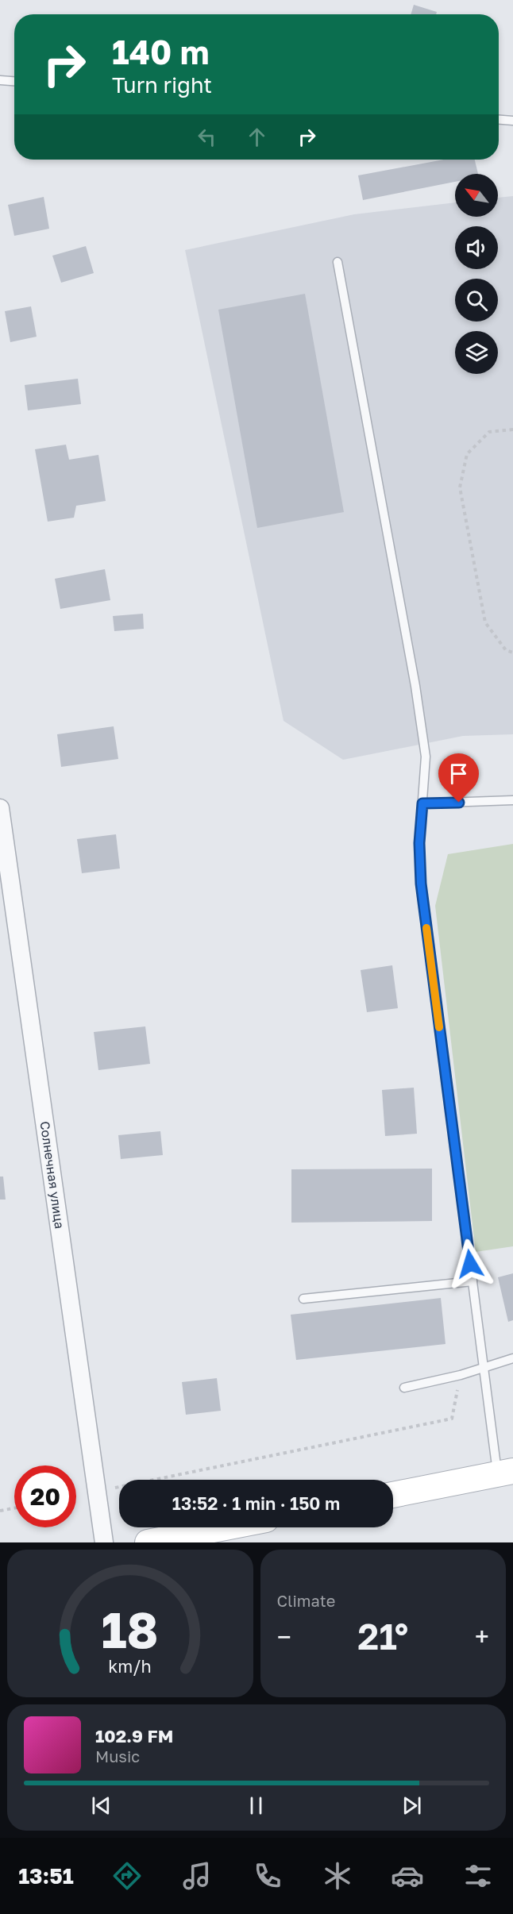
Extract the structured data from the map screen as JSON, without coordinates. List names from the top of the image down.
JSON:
{
  "streets": {
    "street": ["Солнечная улица"]
  },
  "north": "top left",
  "page": {
    "turn": ["140 m", "Turn right"],
    "limit": "20",
    "trip": "13:52 · 1 min · 150 m",
    "tile": "Climate",
    "heat": ["−", "21°", "+"],
    "song": ["102.9 FM", "Music"],
    "tabs": "13:51",
    "gauge": ["18", "km/h"]
  }
}
